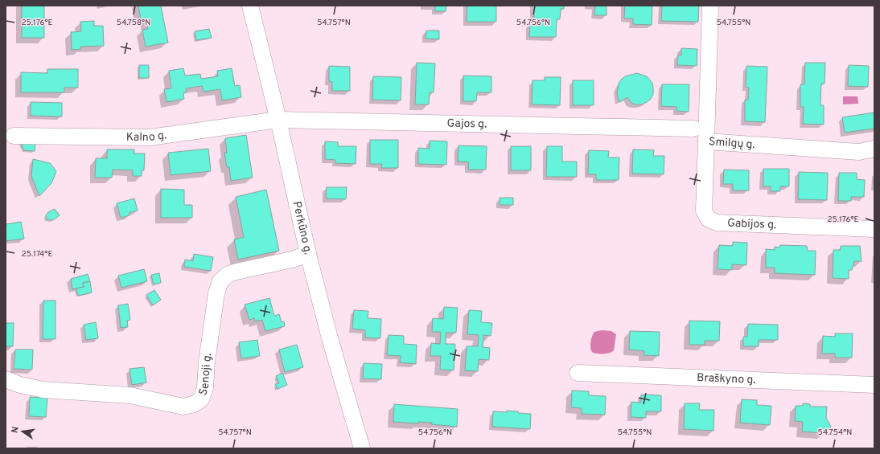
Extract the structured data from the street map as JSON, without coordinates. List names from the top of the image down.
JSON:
{
  "streets": {
    "street": [
      "Gajos g.",
      "Kalno g.",
      "Smilgų g.",
      "Gabijos g.",
      "Perkūno g.",
      "Senoji g.",
      "Braškyno g."
    ]
  },
  "crossings": [
    ["Gajos g.", "Kalno g."],
    ["Gajos g.", "Perkūno g."],
    ["Kalno g.", "Perkūno g."],
    ["Smilgų g.", "Gabijos g."],
    ["Perkūno g.", "Senoji g."]
  ],
  "north": "left",
  "coordinates": [
    "54.756°N",
    "54.758°N",
    "54.757°N",
    "54.755°N",
    "25.176°E",
    "25.174°E",
    "54.754°N"
  ]
}
